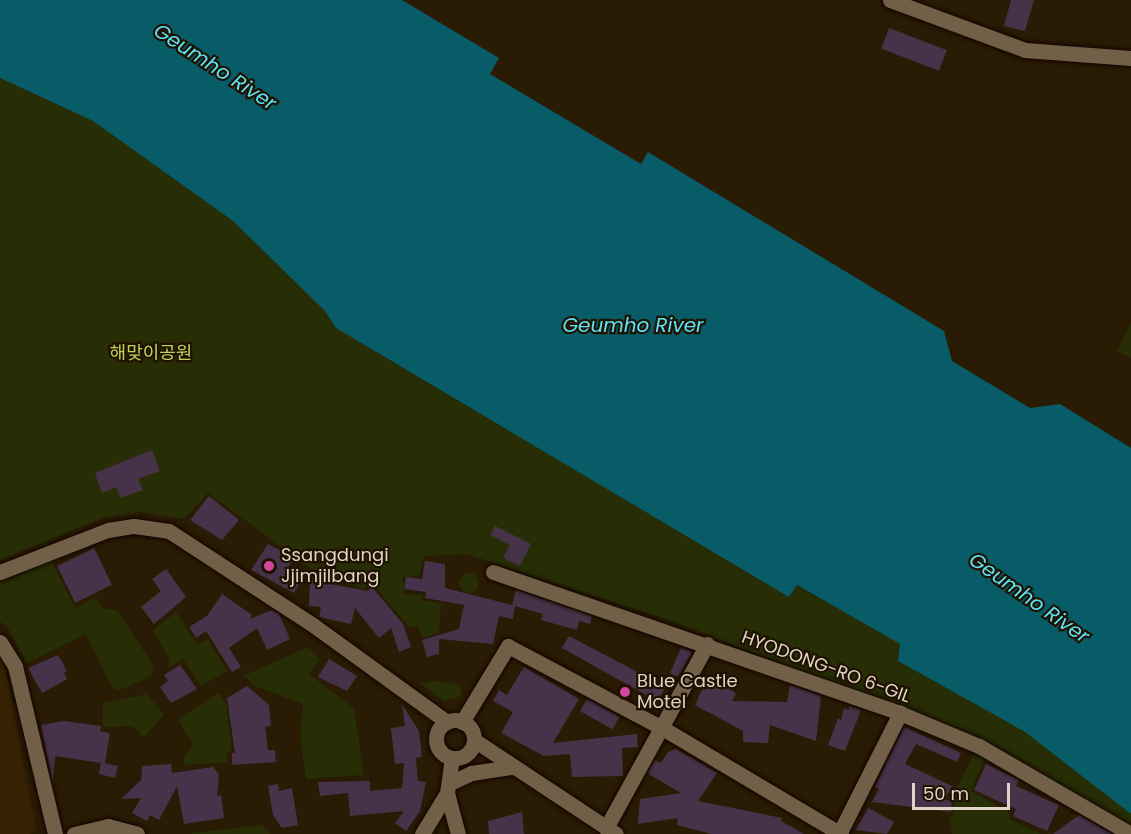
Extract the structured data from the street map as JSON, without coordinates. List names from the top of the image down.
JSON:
{
  "streets": {
    "street": ["HYODONG-RO 6-GIL"]
  },
  "water": ["Geumho River"],
  "parks": ["해맞이공원"],
  "places": ["Ssangdungi Jjimjilbang", "Blue Castle Motel"],
  "scale_bar": "50 m"
}
